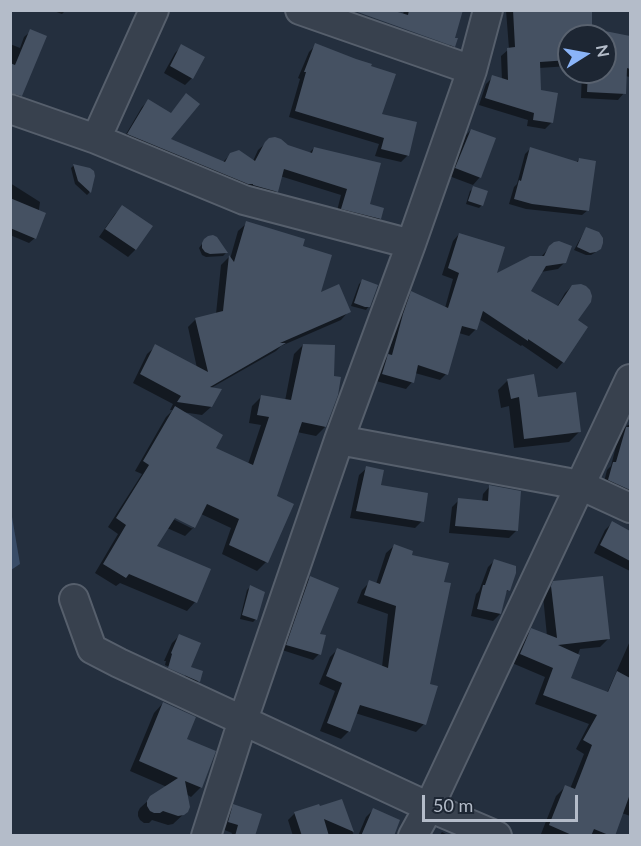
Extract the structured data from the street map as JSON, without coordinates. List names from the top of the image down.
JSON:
{
  "scale_bar": "50 m",
  "north": "right"
}
